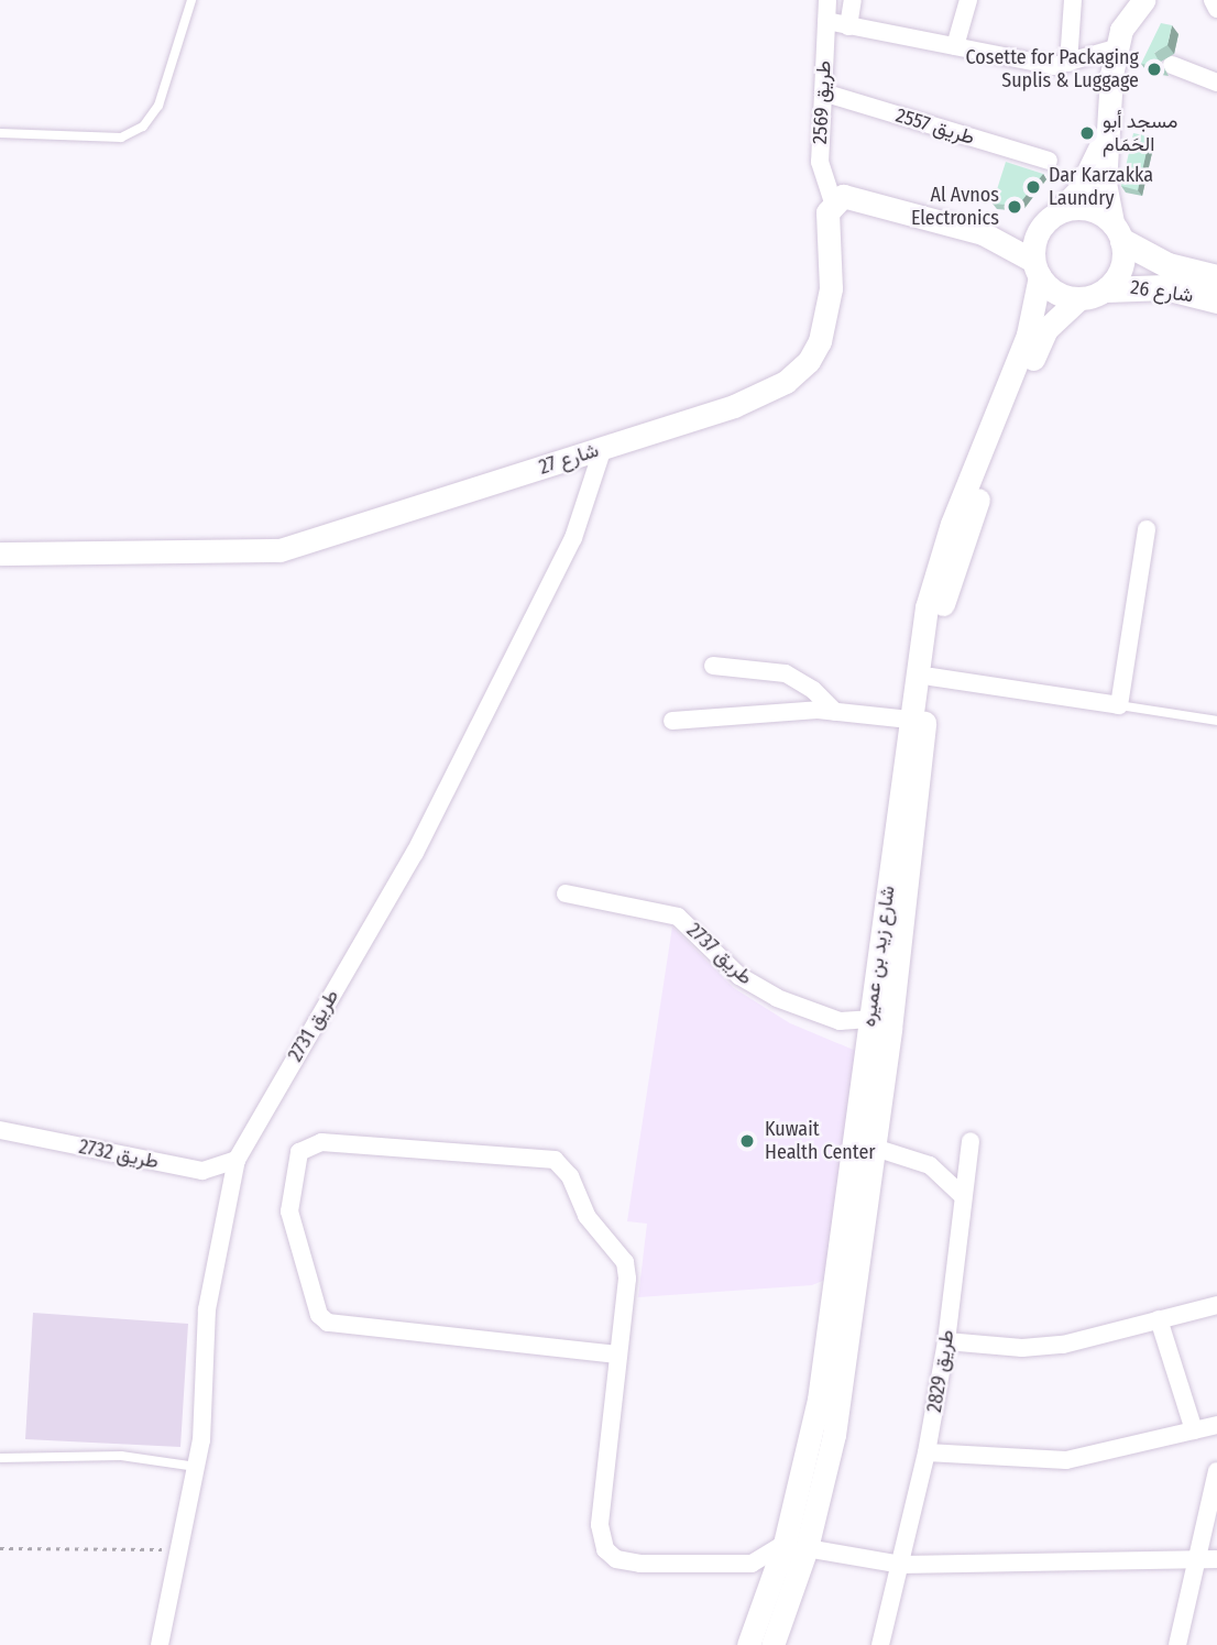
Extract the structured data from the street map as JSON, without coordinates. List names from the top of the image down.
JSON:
{
  "streets": {
    "main road": ["شارع 26"],
    "street": [
      "طريق 2569",
      "طريق 2557",
      "شارع 27",
      "طريق 2737",
      "شارع زيد بن عميره",
      "طريق 2731",
      "طريق 2732",
      "طريق 2829"
    ]
  },
  "crossings": [
    ["طريق 2569", "طريق 2557"],
    ["طريق 2569", "شارع 27"],
    ["شارع 26", "شارع زيد بن عميره"],
    ["شارع 27", "طريق 2731"],
    ["طريق 2737", "شارع زيد بن عميره"],
    ["طريق 2731", "طريق 2732"]
  ],
  "places": [
    "Cosette for Packaging Suplis & Luggage",
    "مسجد أبو الحَمَام",
    "Dar Karzakka Laundry",
    "Al Avnos Electronics",
    "Kuwait Health Center"
  ]
}
